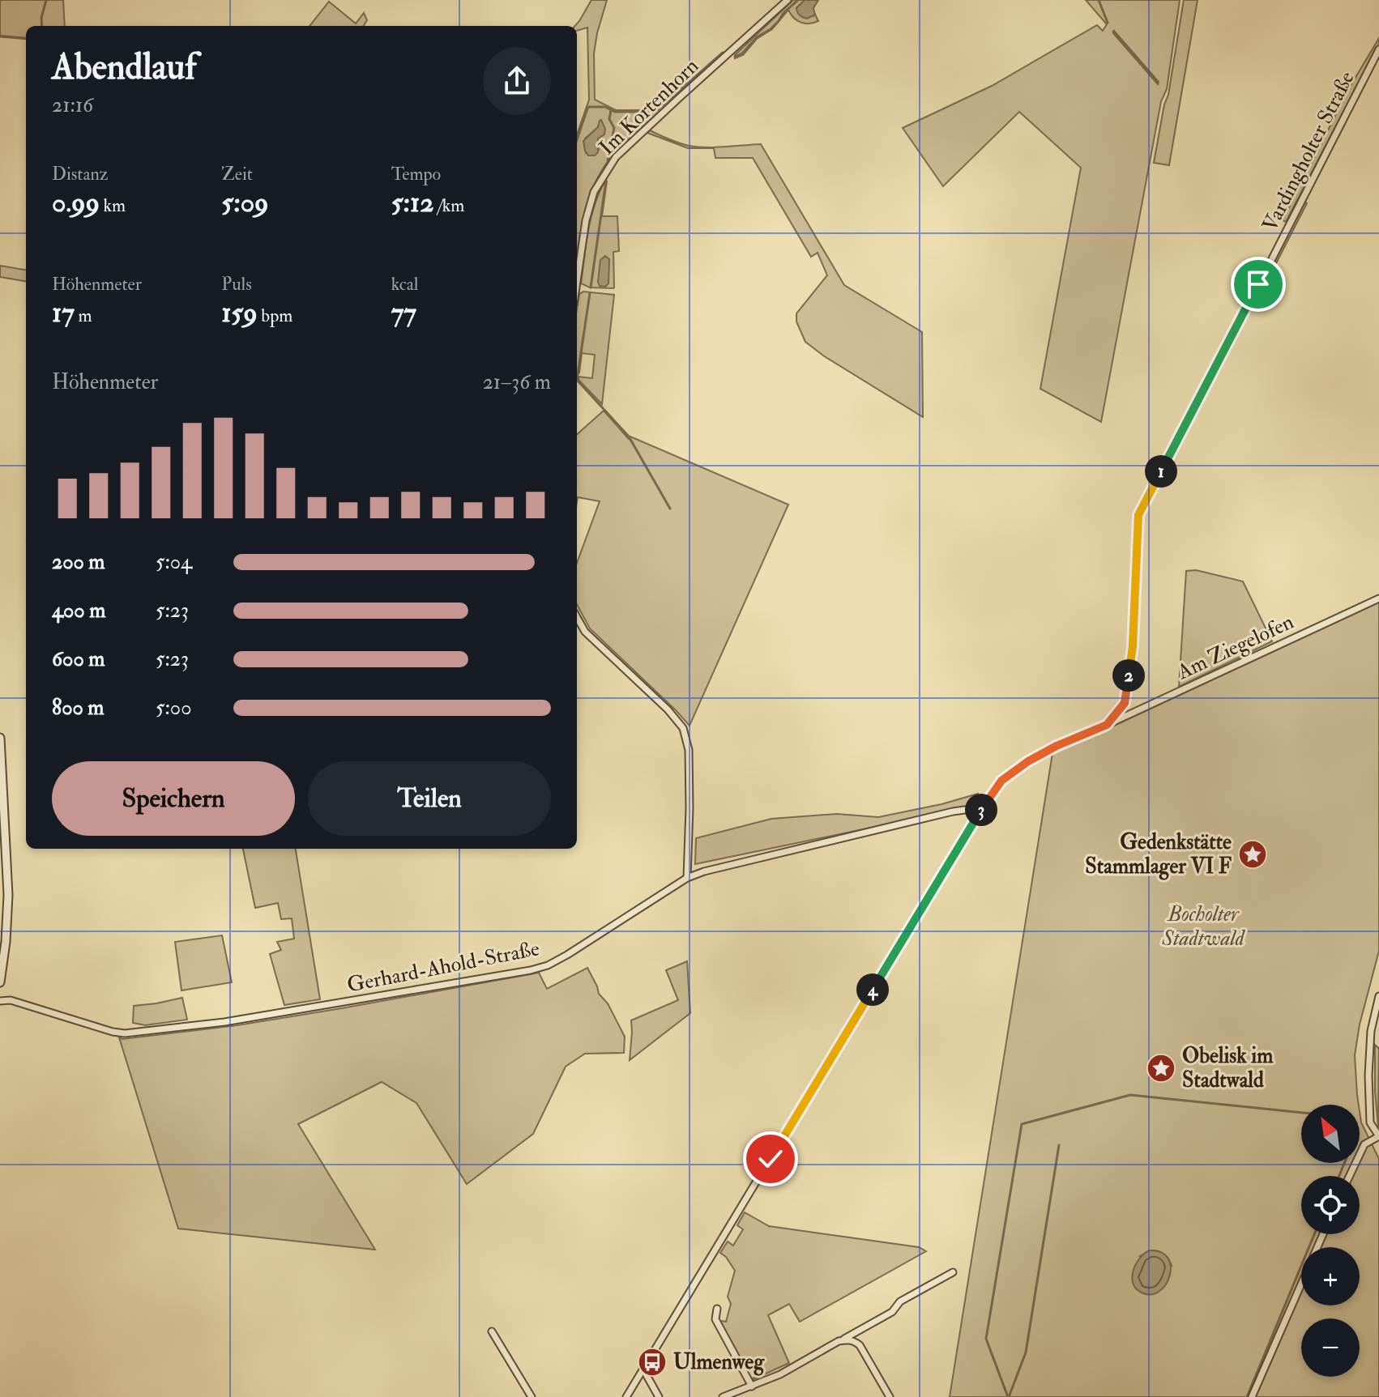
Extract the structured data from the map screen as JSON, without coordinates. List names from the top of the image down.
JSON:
{
  "streets": {
    "street": [
      "Im Kortenhorn",
      "Vardingholter Straße",
      "Am Ziegelofen",
      "Gerhard-Ahold-Straße"
    ]
  },
  "parks": ["Bocholter Stadtwald"],
  "places": {
    "place": ["Gedenkstätte Stammlager VI F", "Obelisk im Stadtwald"],
    "bus stop": ["Ulmenweg"]
  },
  "north": "top left",
  "page": {
    "heading": ["Abendlauf", "21:16"],
    "stats": [
      ["Distanz", "0.99 km"],
      ["Zeit", "5:09"],
      ["Tempo", "5:12 /km"],
      ["Höhenmeter", "17 m"],
      ["Puls", "159 bpm"],
      ["kcal", "77"]
    ],
    "chart": ["Höhenmeter", "21–36 m"],
    "pins": [
      "1",
      "2",
      "3",
      "4"
    ],
    "list": [
      {
        "name": "200 m",
        "note": "5:04"
      },
      {
        "name": "400 m",
        "note": "5:23"
      },
      {
        "name": "600 m",
        "note": "5:23"
      },
      {
        "name": "800 m",
        "note": "5:00"
      }
    ],
    "buttons": ["Speichern", "Teilen"],
    "map_buttons": ["+", "−"]
  }
}
